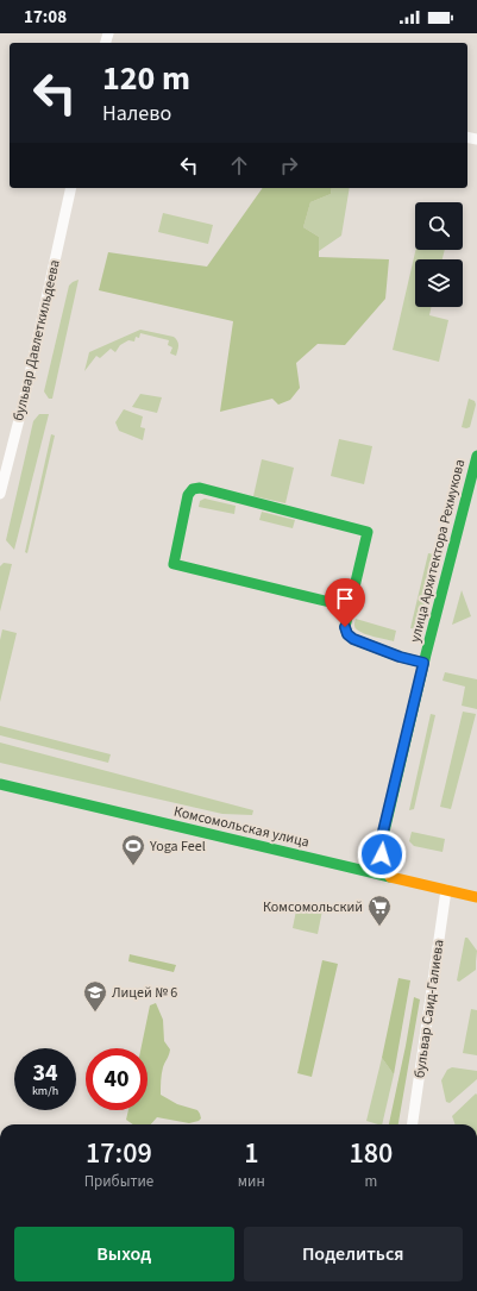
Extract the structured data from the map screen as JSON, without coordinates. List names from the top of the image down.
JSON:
{
  "streets": {
    "street": [
      "бульвар Давлеткильдеева",
      "улица Архитектора Рехмукова",
      "Комсомольская улица",
      "бульвар Саид-Галиева"
    ]
  },
  "crossings": [
    ["улица Архитектора Рехмукова", "Комсомольская улица"],
    ["Комсомольская улица", "бульвар Саид-Галиева"]
  ],
  "places": {
    "sports": ["Yoga Feel"],
    "supermarket": ["Комсомольский"],
    "school or university": ["Лицей № 6"]
  },
  "page": {
    "status": "17:08",
    "turn": ["120 m", "Налево"],
    "speed": "34 km/h",
    "limit": "40",
    "eta": [
      "17:09",
      "Прибытие",
      "1",
      "мин",
      "180",
      "m"
    ],
    "buttons": ["Выход", "Поделиться"]
  }
}
